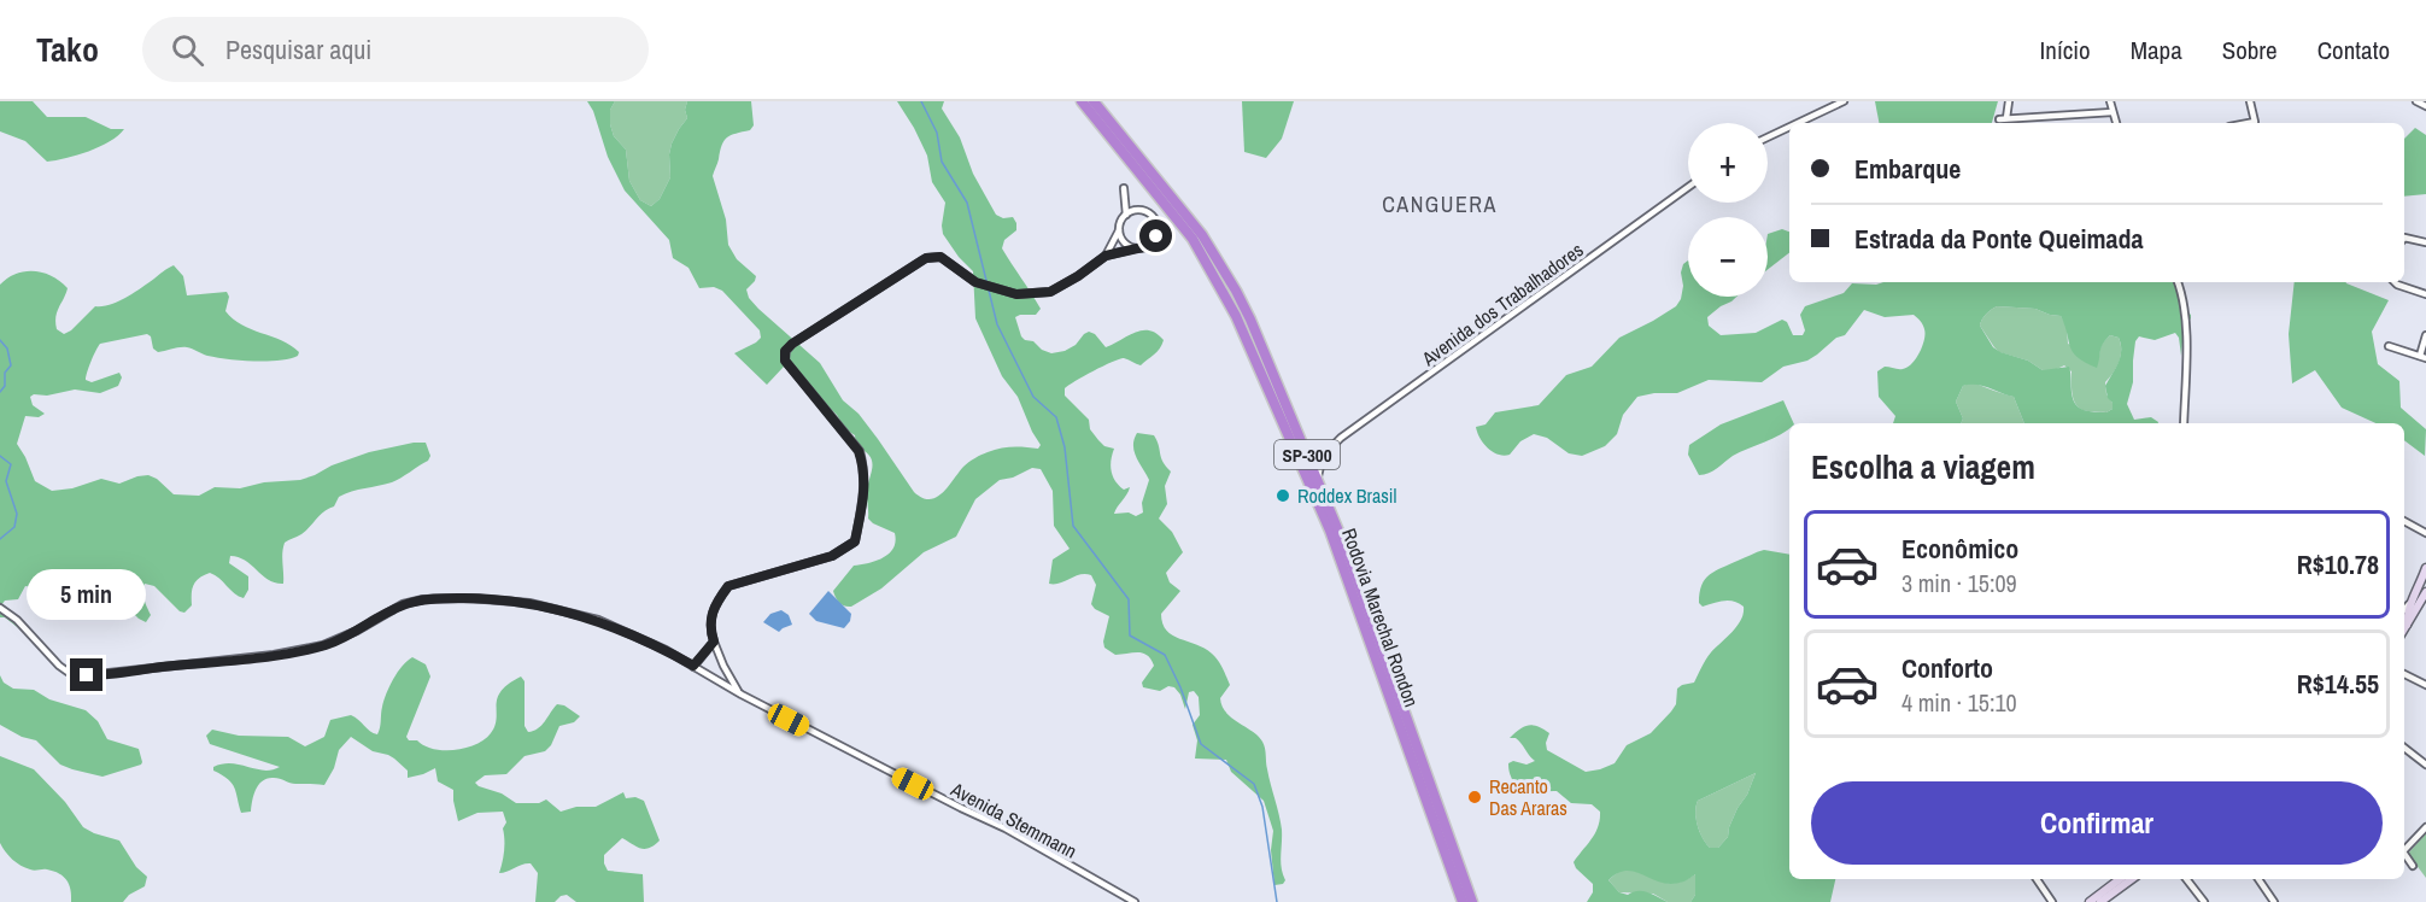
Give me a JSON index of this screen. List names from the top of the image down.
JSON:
{
  "streets": {
    "highway": ["SP-300", "Rodovia Marechal Rondon"],
    "street": ["Avenida dos Trabalhadores", "Avenida Stemmann"]
  },
  "crossings": [
    ["Avenida dos Trabalhadores", "Rodovia Marechal Rondon"]
  ],
  "districts": ["CANGUERA"],
  "places": ["Roddex Brasil", "Recanto Das Araras"],
  "page": {
    "header": "Tako",
    "search": "Pesquisar aqui",
    "nav": [
      "Início",
      "Mapa",
      "Sobre",
      "Contato"
    ],
    "map_buttons": ["+", "−"],
    "banner": ["Embarque", "Estrada da Ponte Queimada"],
    "heading": "Escolha a viagem",
    "list": [
      {
        "name": "Econômico",
        "note": "3 min · 15:09",
        "value": "R$10.78"
      },
      {
        "name": "Conforto",
        "note": "4 min · 15:10",
        "value": "R$14.55"
      }
    ],
    "bubble": "5 min",
    "buttons": "Confirmar"
  }
}
